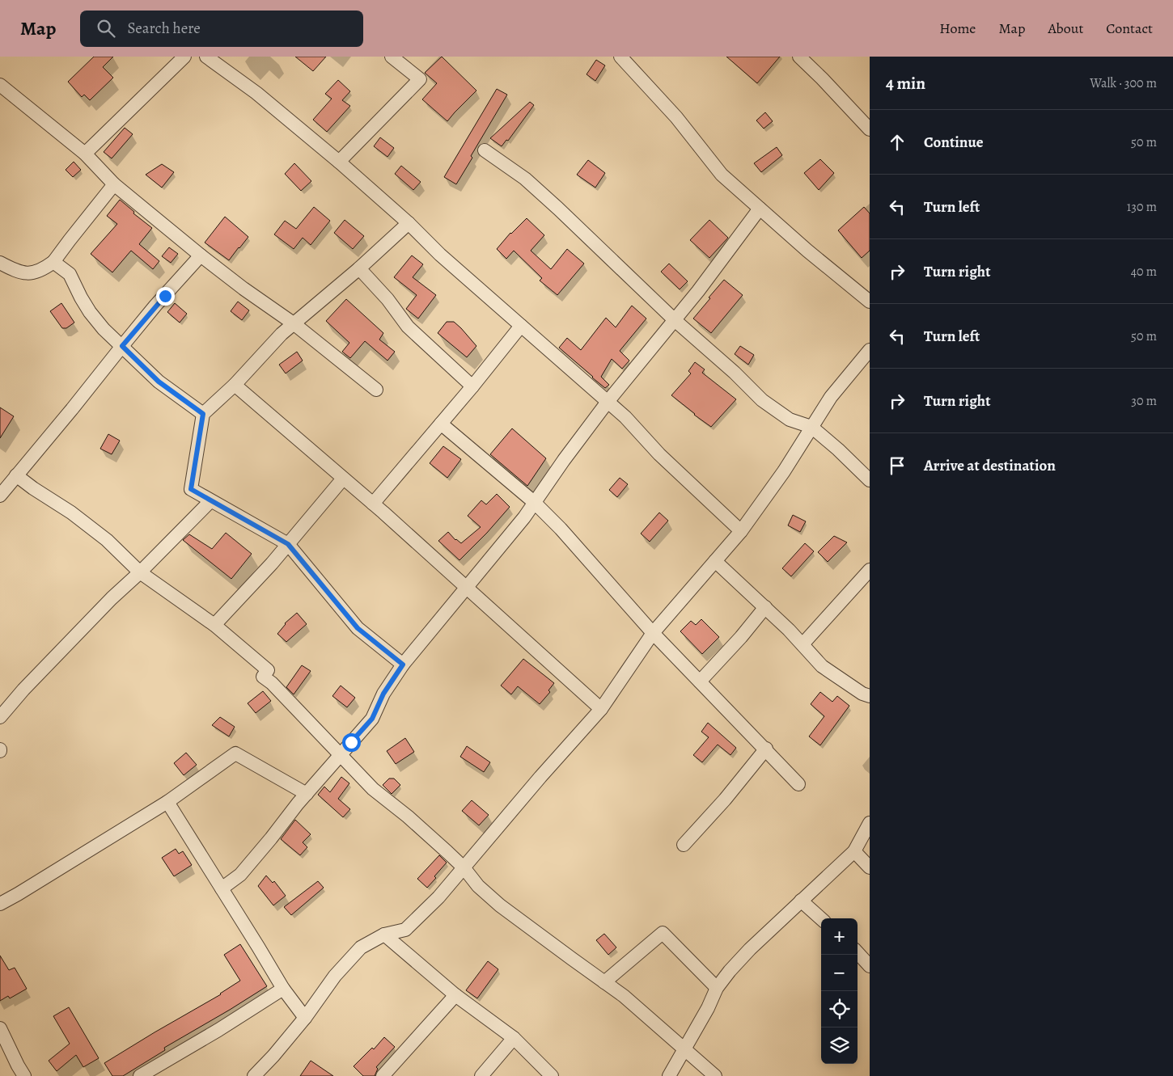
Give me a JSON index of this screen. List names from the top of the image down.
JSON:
{
  "page": {
    "header": "Map",
    "search": "Search here",
    "nav": [
      "Home",
      "Map",
      "About",
      "Contact"
    ],
    "heading": ["4 min", "Walk · 300 m"],
    "list": [
      ["Continue", "50 m"],
      ["Turn left", "130 m"],
      ["Turn right", "40 m"],
      ["Turn left", "50 m"],
      ["Turn right", "30 m"],
      "Arrive at destination"
    ],
    "map_buttons": ["+", "−"]
  }
}
